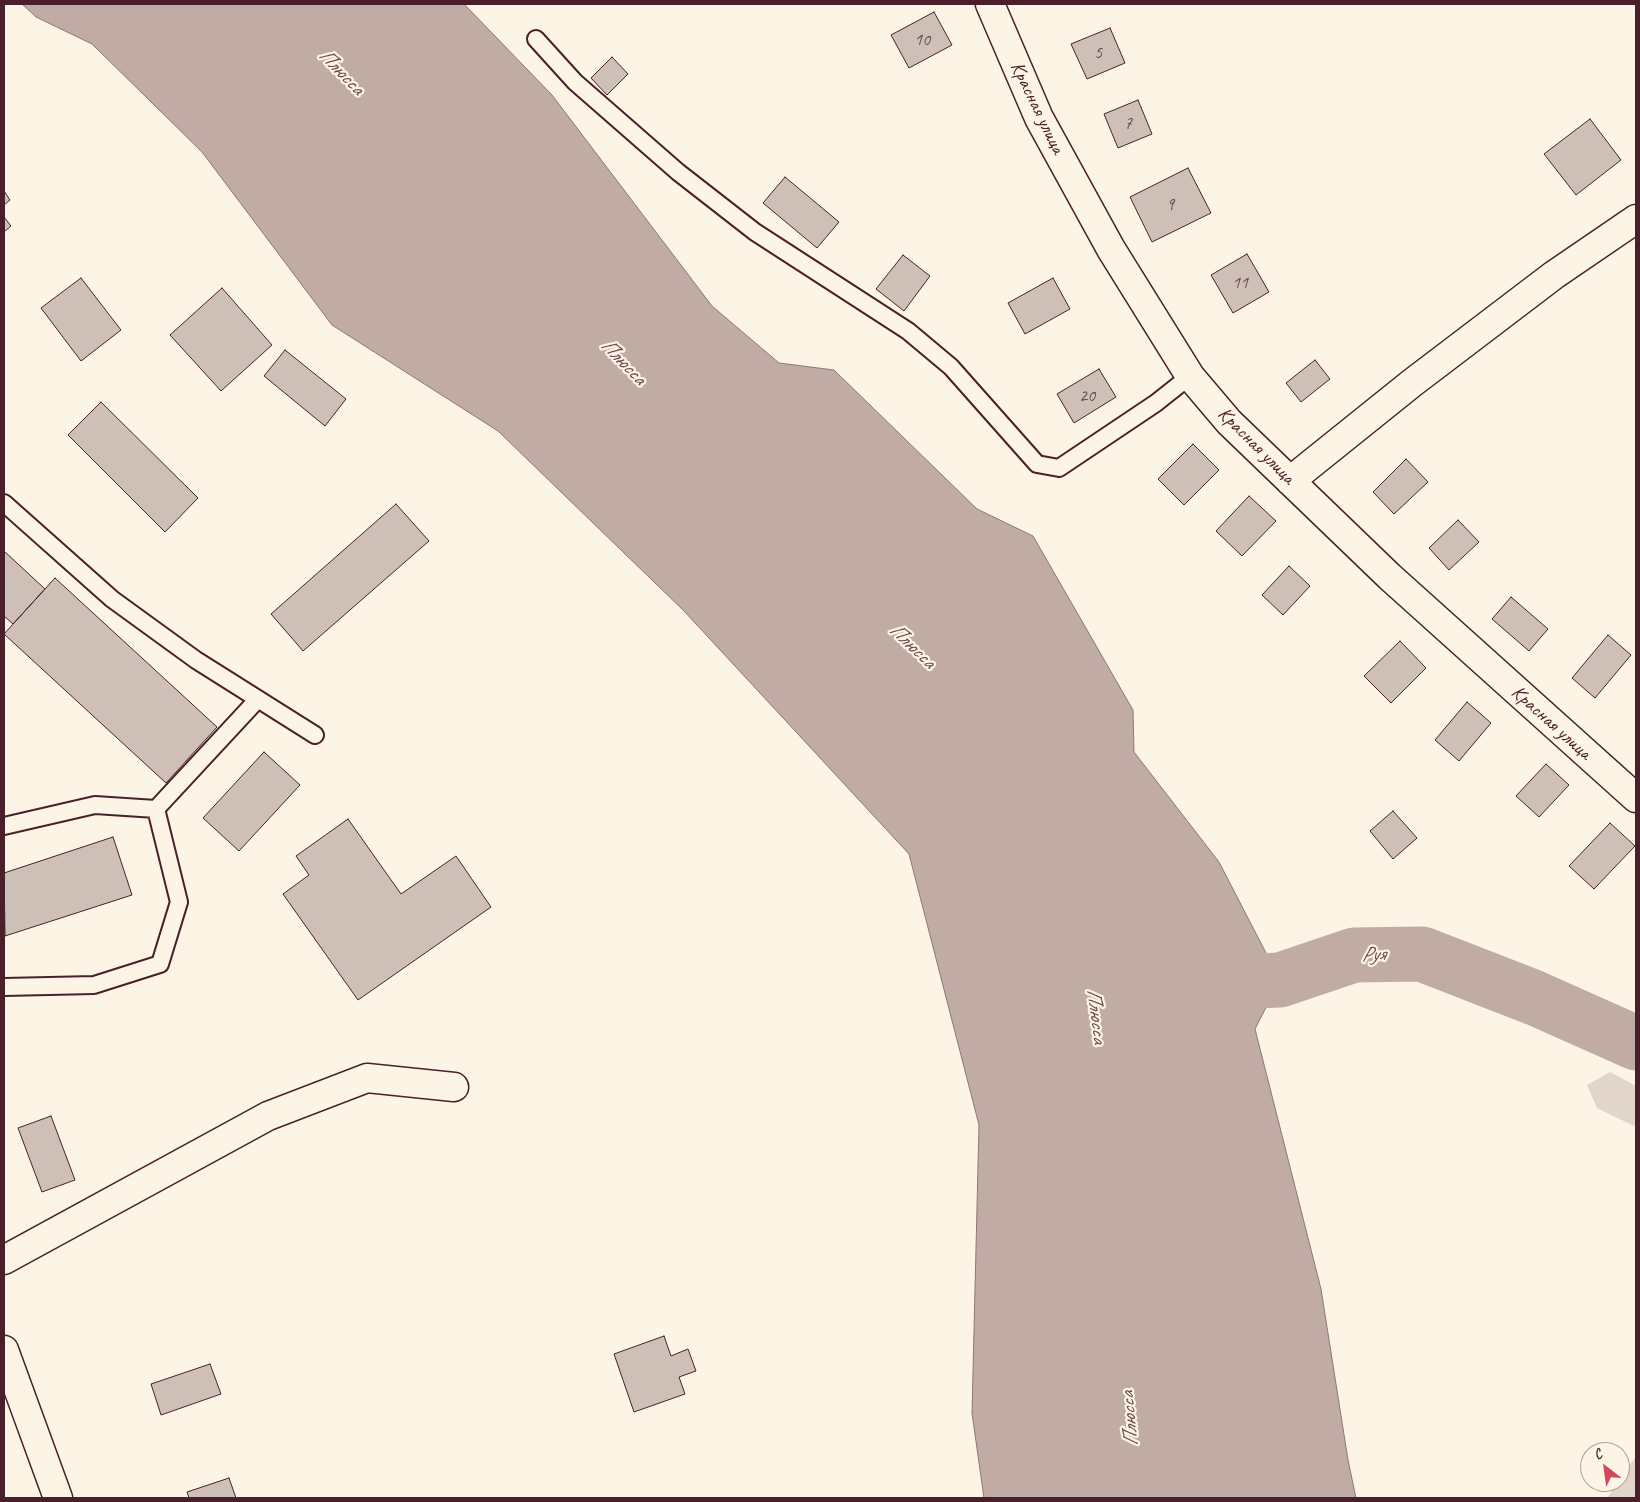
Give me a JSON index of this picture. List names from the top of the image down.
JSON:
{
  "streets": {
    "street": ["Красная улица"]
  },
  "water": ["Плюсса", "Руя"],
  "house_numbers": [
    "10",
    "5",
    "7",
    "9",
    "11",
    "20"
  ],
  "north": "top left"
}
